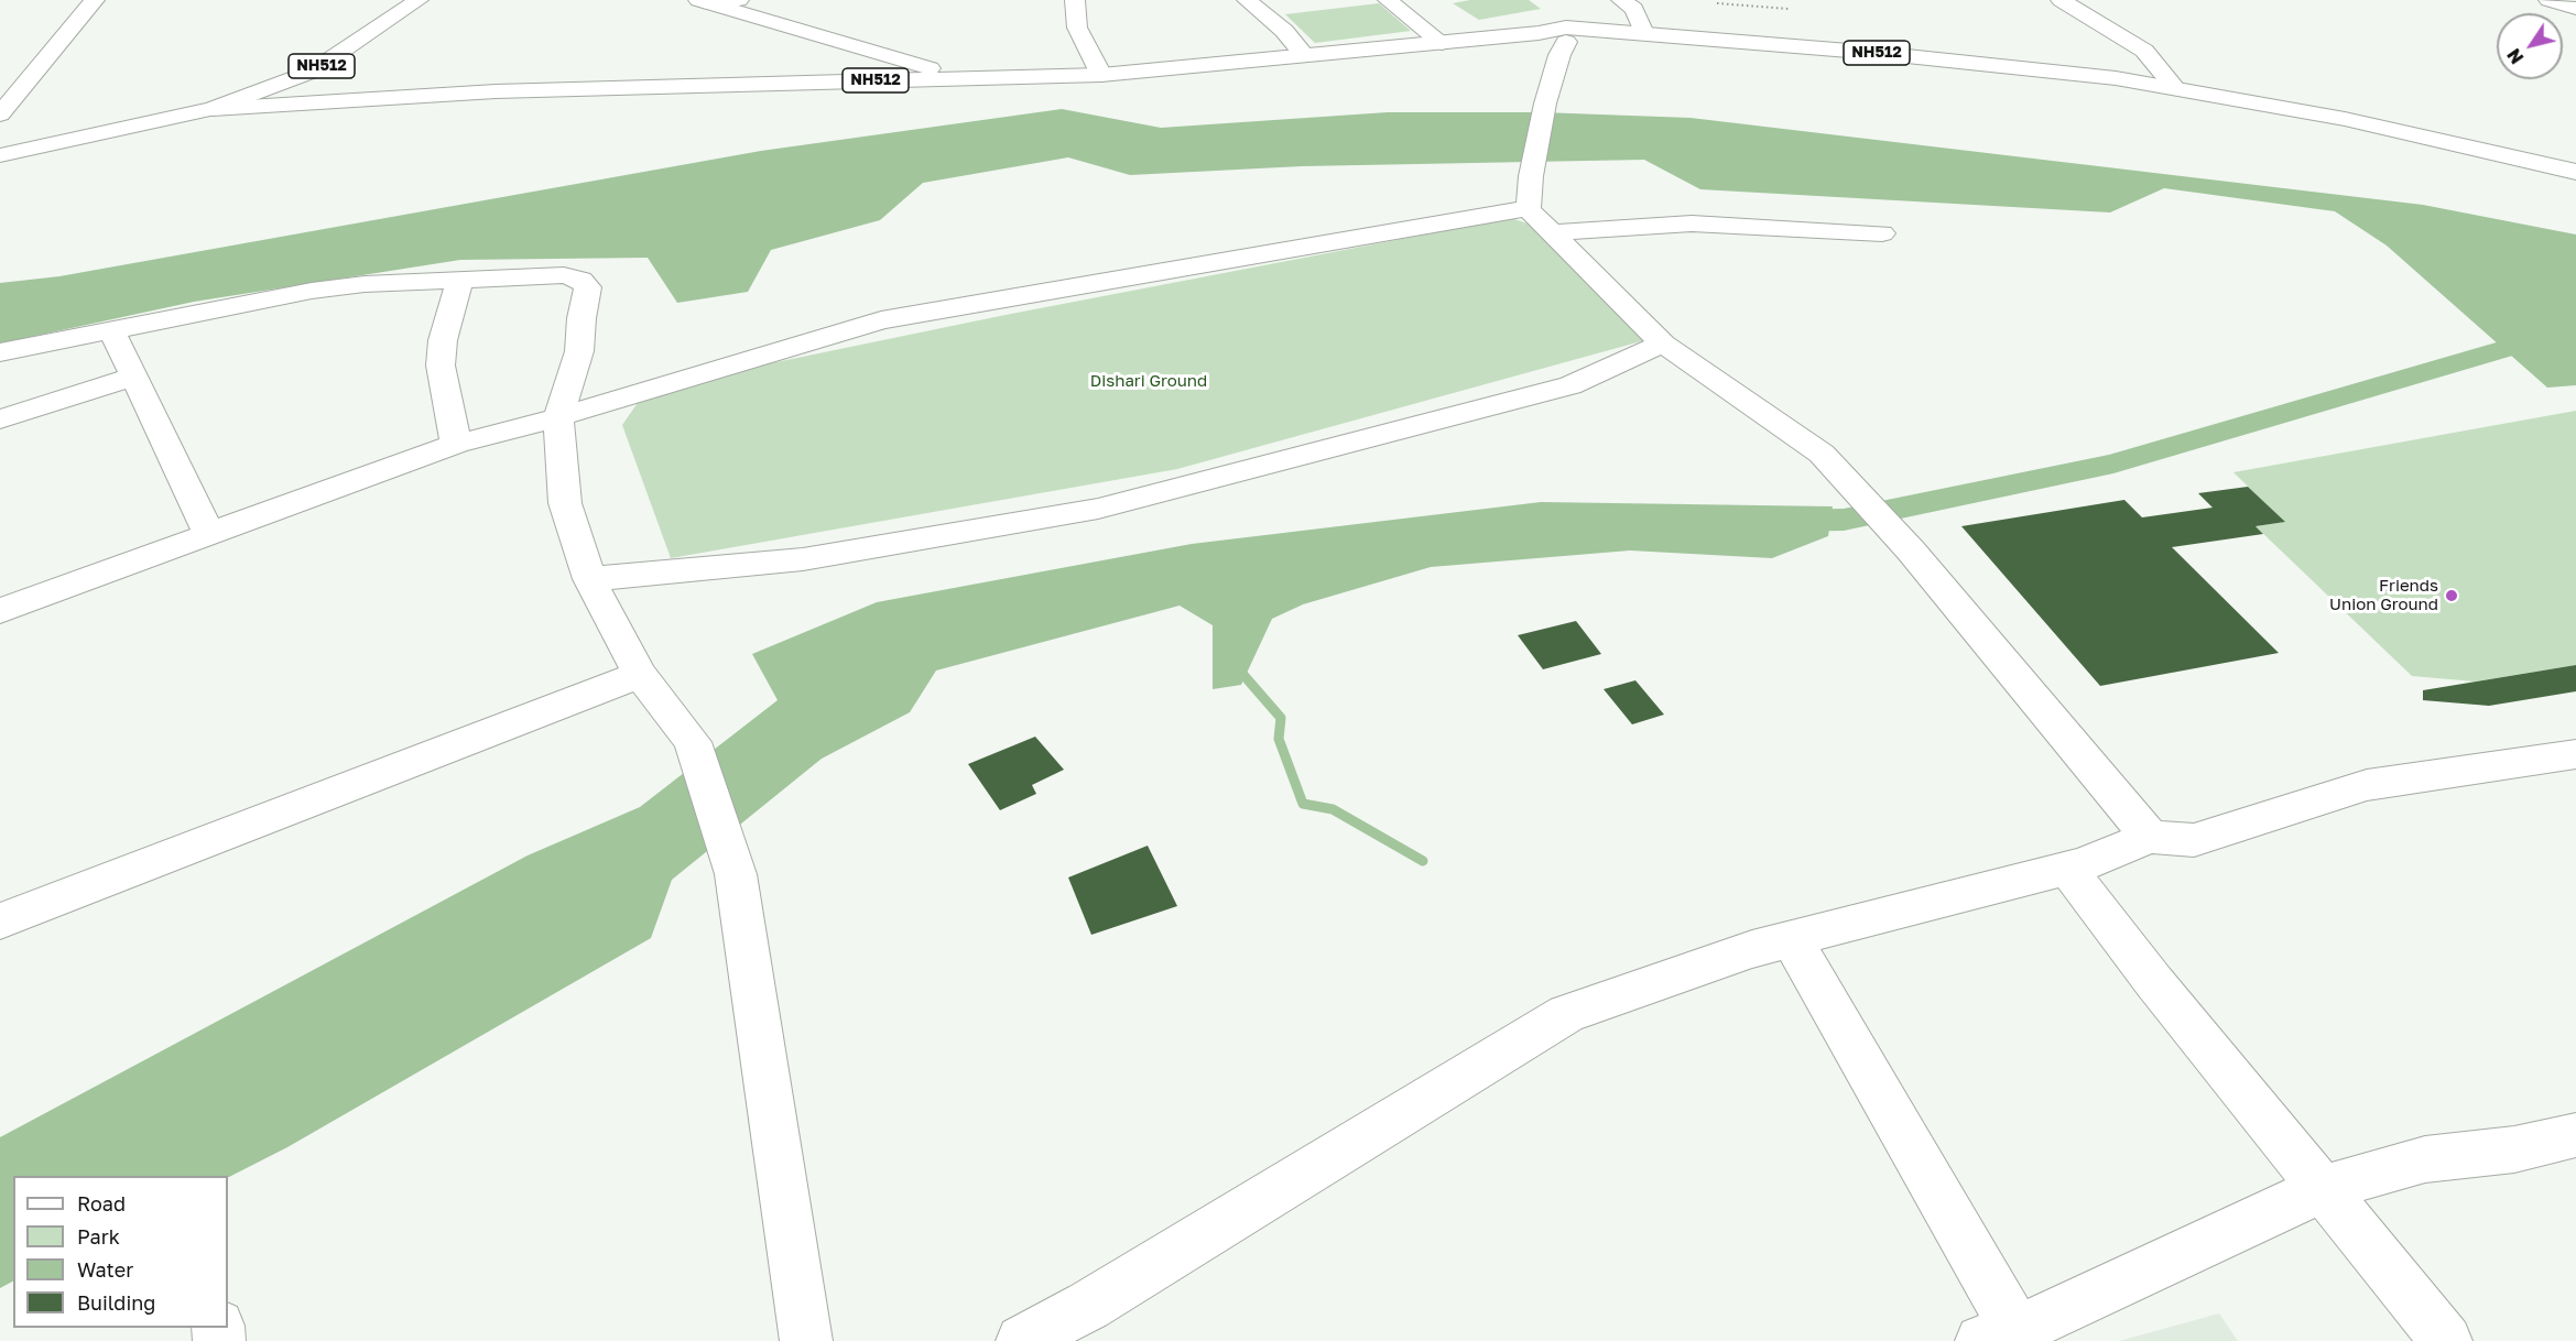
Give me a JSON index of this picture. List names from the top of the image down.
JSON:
{
  "streets": {
    "main road": ["NH512"]
  },
  "parks": ["Dishari Ground"],
  "places": ["Friends Union Ground"],
  "legend": [
    "Road",
    "Park",
    "Water",
    "Building"
  ],
  "north": "bottom left"
}
